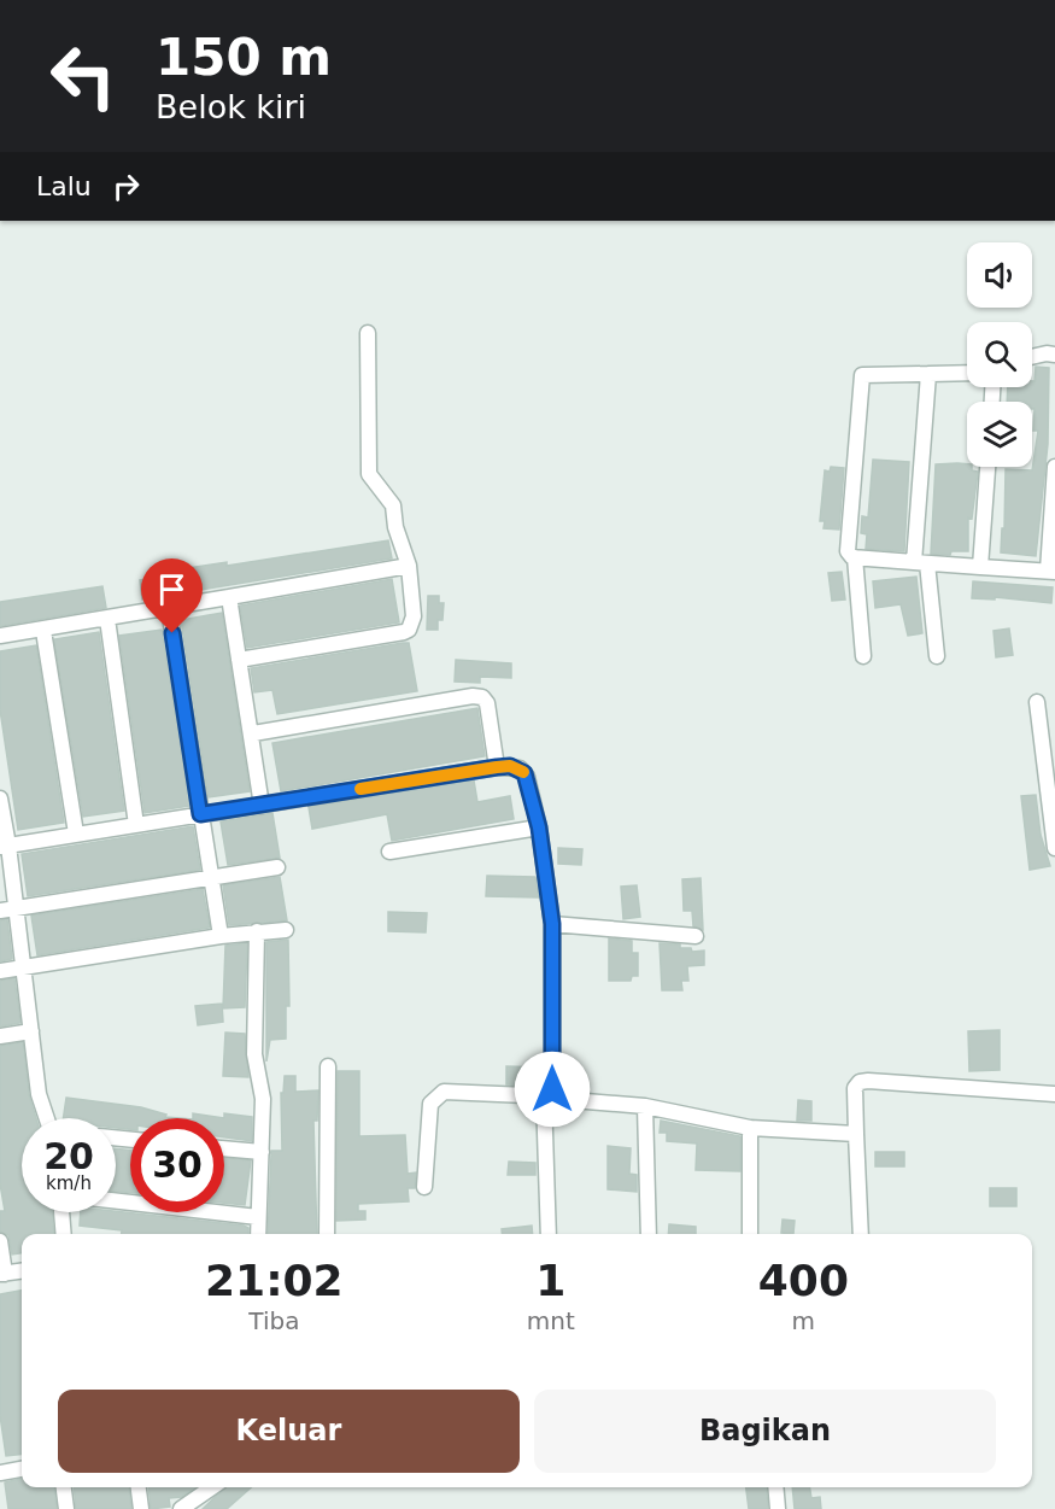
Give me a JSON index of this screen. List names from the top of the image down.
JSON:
{
  "page": {
    "turn": ["150 m", "Belok kiri"],
    "then": "Lalu",
    "speed": "20 km/h",
    "limit": "30",
    "eta": [
      "21:02",
      "Tiba",
      "1",
      "mnt",
      "400",
      "m"
    ],
    "buttons": ["Keluar", "Bagikan"]
  }
}
